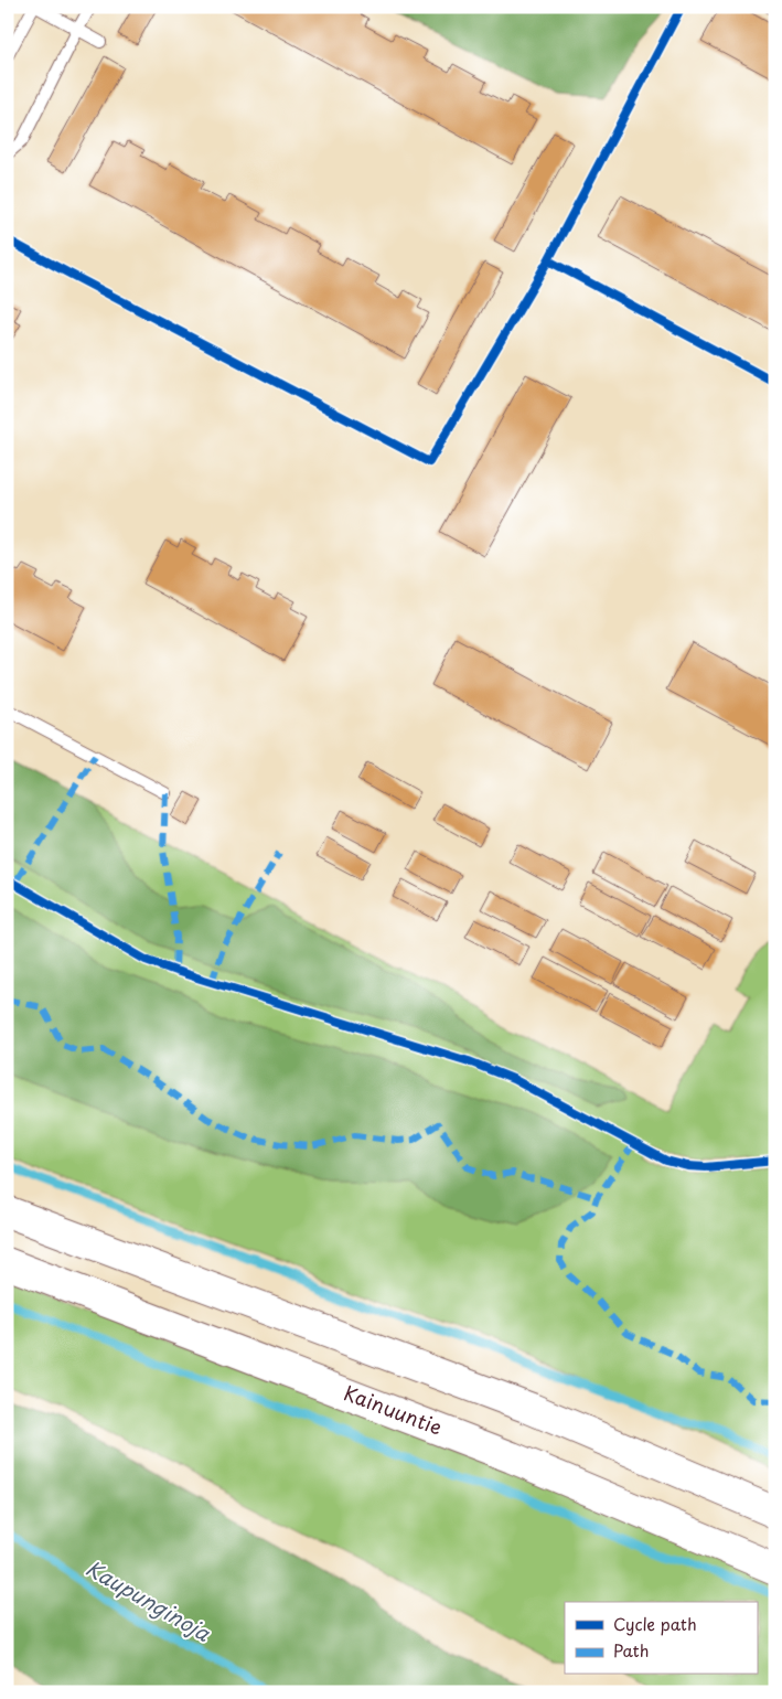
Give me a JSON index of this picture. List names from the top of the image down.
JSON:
{
  "streets": {
    "highway": ["Kainuuntie"]
  },
  "water": ["Kaupunginoja"],
  "legend": ["Cycle path", "Path"]
}
